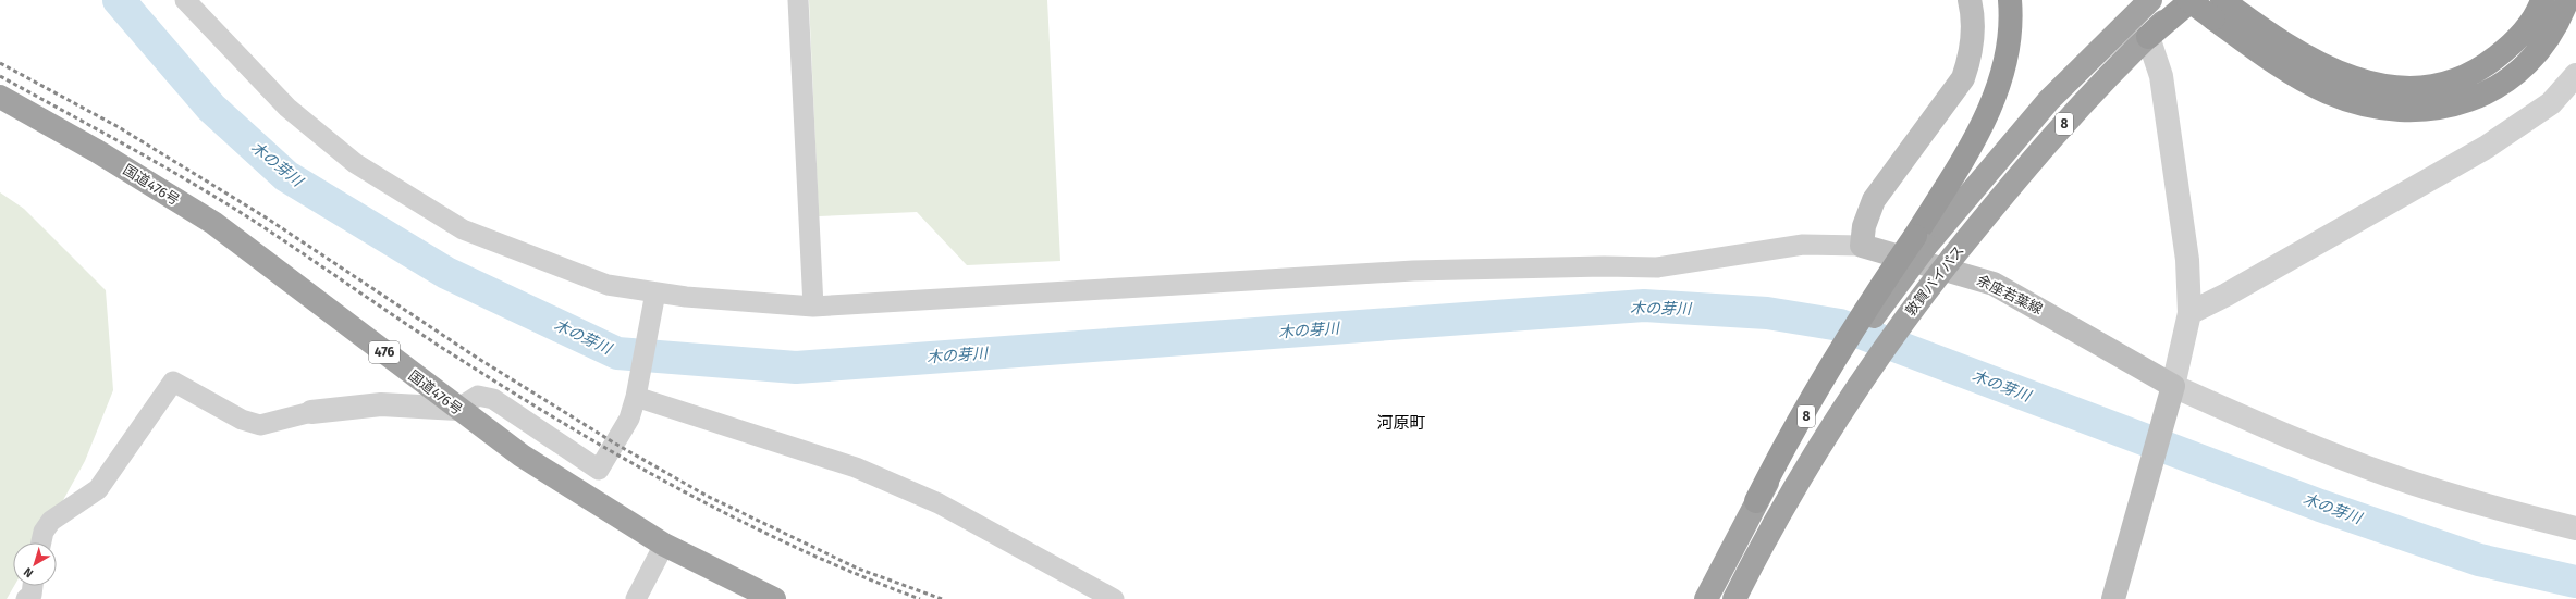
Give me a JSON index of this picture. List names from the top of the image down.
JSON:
{
  "streets": {
    "highway": [
      "8",
      "国道476号",
      "敦賀バイパス",
      "476"
    ],
    "main road": ["余座若葉線"]
  },
  "districts": ["河原町"],
  "water": ["木の芽川"],
  "north": "bottom left"
}
